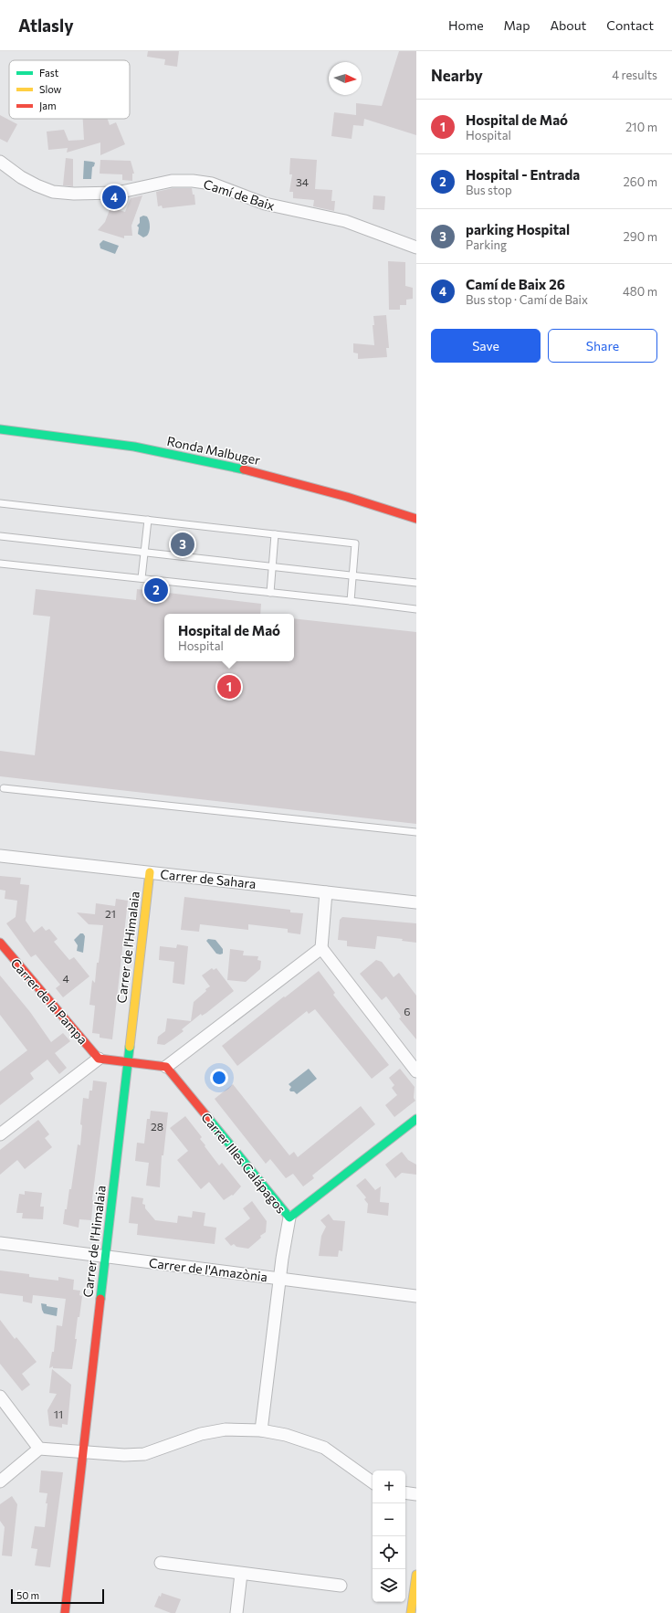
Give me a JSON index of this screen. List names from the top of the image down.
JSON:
{
  "streets": {
    "street": [
      "Camí de Baix",
      "Ronda Malbuger",
      "Carrer de Sahara",
      "Carrer de l'Himalaia",
      "Carrer de la Pampa",
      "Carrer Illes Galápagos",
      "Carrer de l'Amazònia"
    ]
  },
  "crossings": [
    ["Carrer de Sahara", "Carrer de l'Himalaia"],
    ["Carrer de l'Himalaia", "Carrer de l'Amazònia"]
  ],
  "house_numbers": [
    "34",
    "21",
    "4",
    "6",
    "28",
    "11"
  ],
  "legend": ["Fast", "Slow", "Jam"],
  "scale_bar": "50 m",
  "north": "right",
  "page": {
    "header": "Atlasly",
    "nav": [
      "Home",
      "Map",
      "About",
      "Contact"
    ],
    "heading": ["Nearby", "4 results"],
    "list": [
      {
        "mark": "1",
        "name": "Hospital de Maó",
        "note": "Hospital",
        "value": "210 m"
      },
      {
        "mark": "2",
        "name": "Hospital - Entrada",
        "note": "Bus stop",
        "value": "260 m"
      },
      {
        "mark": "3",
        "name": "parking Hospital",
        "note": "Parking",
        "value": "290 m"
      },
      {
        "mark": "4",
        "name": "Camí de Baix 26",
        "note": "Bus stop · Camí de Baix",
        "value": "480 m"
      }
    ],
    "pins": [
      "4",
      "3",
      "2",
      "1"
    ],
    "buttons": ["Save", "Share"],
    "popup": ["Hospital de Maó", "Hospital"],
    "map_buttons": ["+", "−"],
    "scale": "50 m"
  }
}
